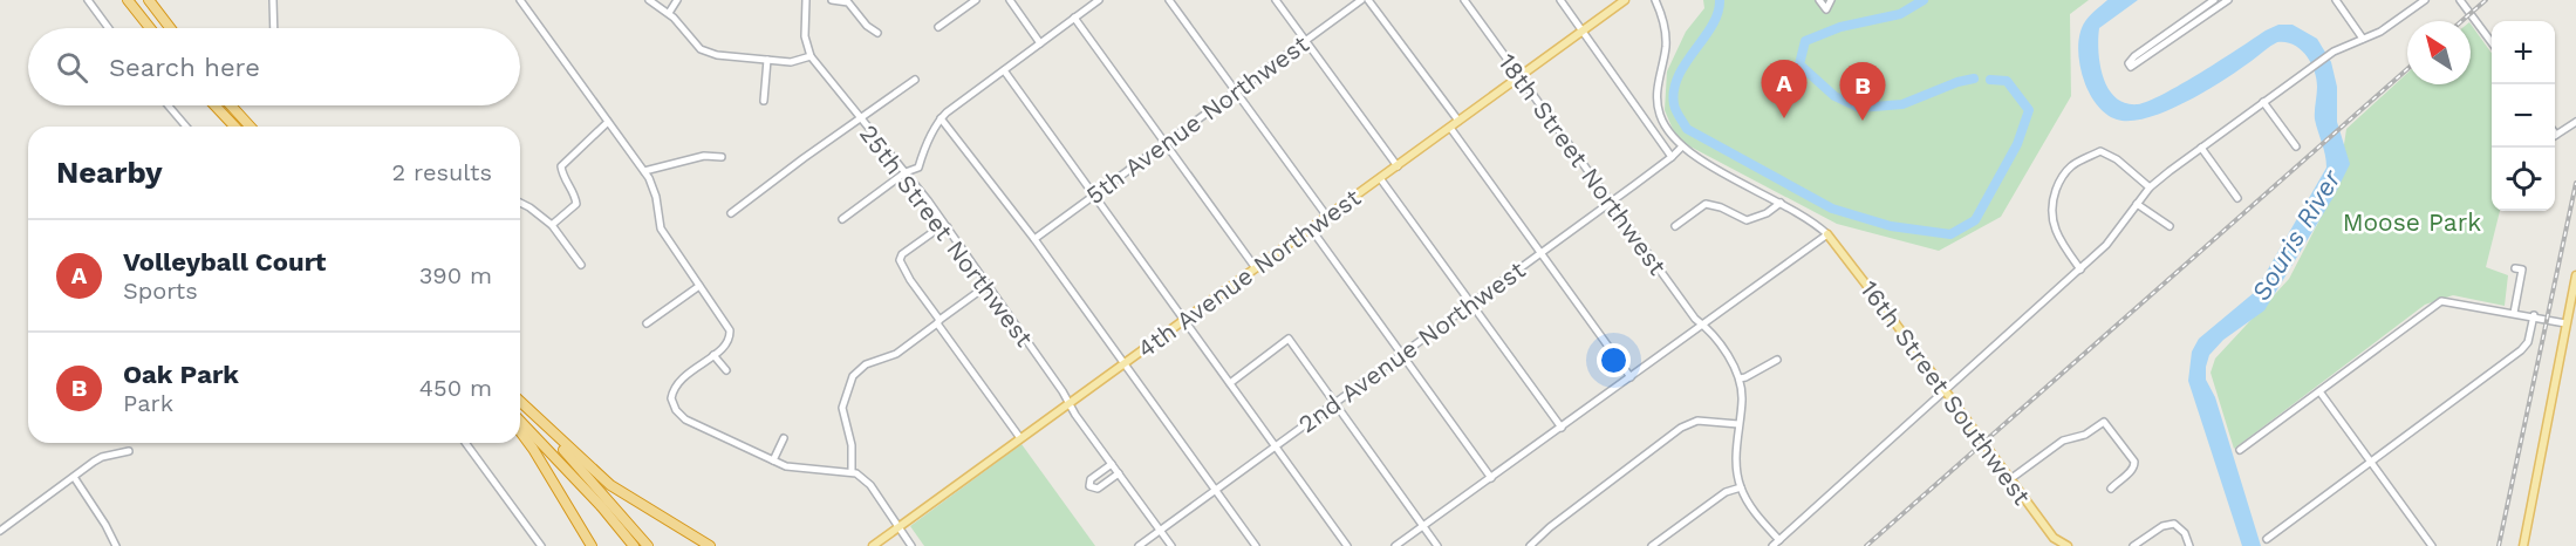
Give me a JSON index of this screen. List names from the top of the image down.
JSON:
{
  "streets": {
    "main road": ["4th Avenue Northwest", "16th Street Southwest"],
    "street": [
      "5th Avenue Northwest",
      "18th Street Northwest",
      "25th Street Northwest",
      "2nd Avenue Northwest"
    ]
  },
  "crossings": [
    ["18th Street Northwest", "4th Avenue Northwest"],
    ["18th Street Northwest", "2nd Avenue Northwest"],
    ["25th Street Northwest", "4th Avenue Northwest"],
    ["25th Street Northwest", "2nd Avenue Northwest"]
  ],
  "water": ["Souris River"],
  "parks": ["Moose Park"],
  "north": "top left",
  "page": {
    "map_buttons": ["+", "−"],
    "search": "Search here",
    "pins": ["A", "B"],
    "heading": ["Nearby", "2 results"],
    "list": [
      {
        "mark": "A",
        "name": "Volleyball Court",
        "note": "Sports",
        "value": "390 m"
      },
      {
        "mark": "B",
        "name": "Oak Park",
        "note": "Park",
        "value": "450 m"
      }
    ]
  }
}
